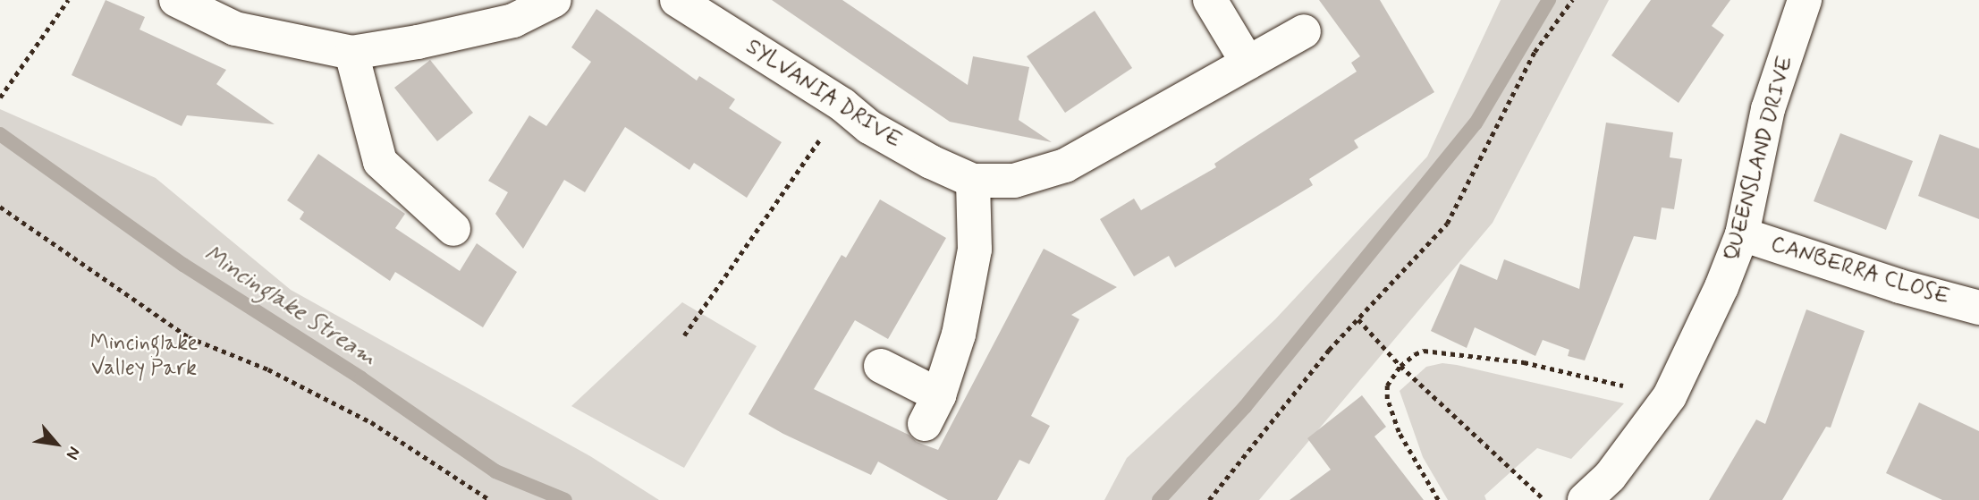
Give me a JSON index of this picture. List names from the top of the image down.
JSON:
{
  "streets": {
    "street": ["SYLVANIA DRIVE", "QUEENSLAND DRIVE", "CANBERRA CLOSE"]
  },
  "crossings": [
    ["QUEENSLAND DRIVE", "CANBERRA CLOSE"]
  ],
  "water": ["Mincinglake Stream"],
  "parks": ["Mincinglake Valley Park"],
  "north": "bottom right"
}
